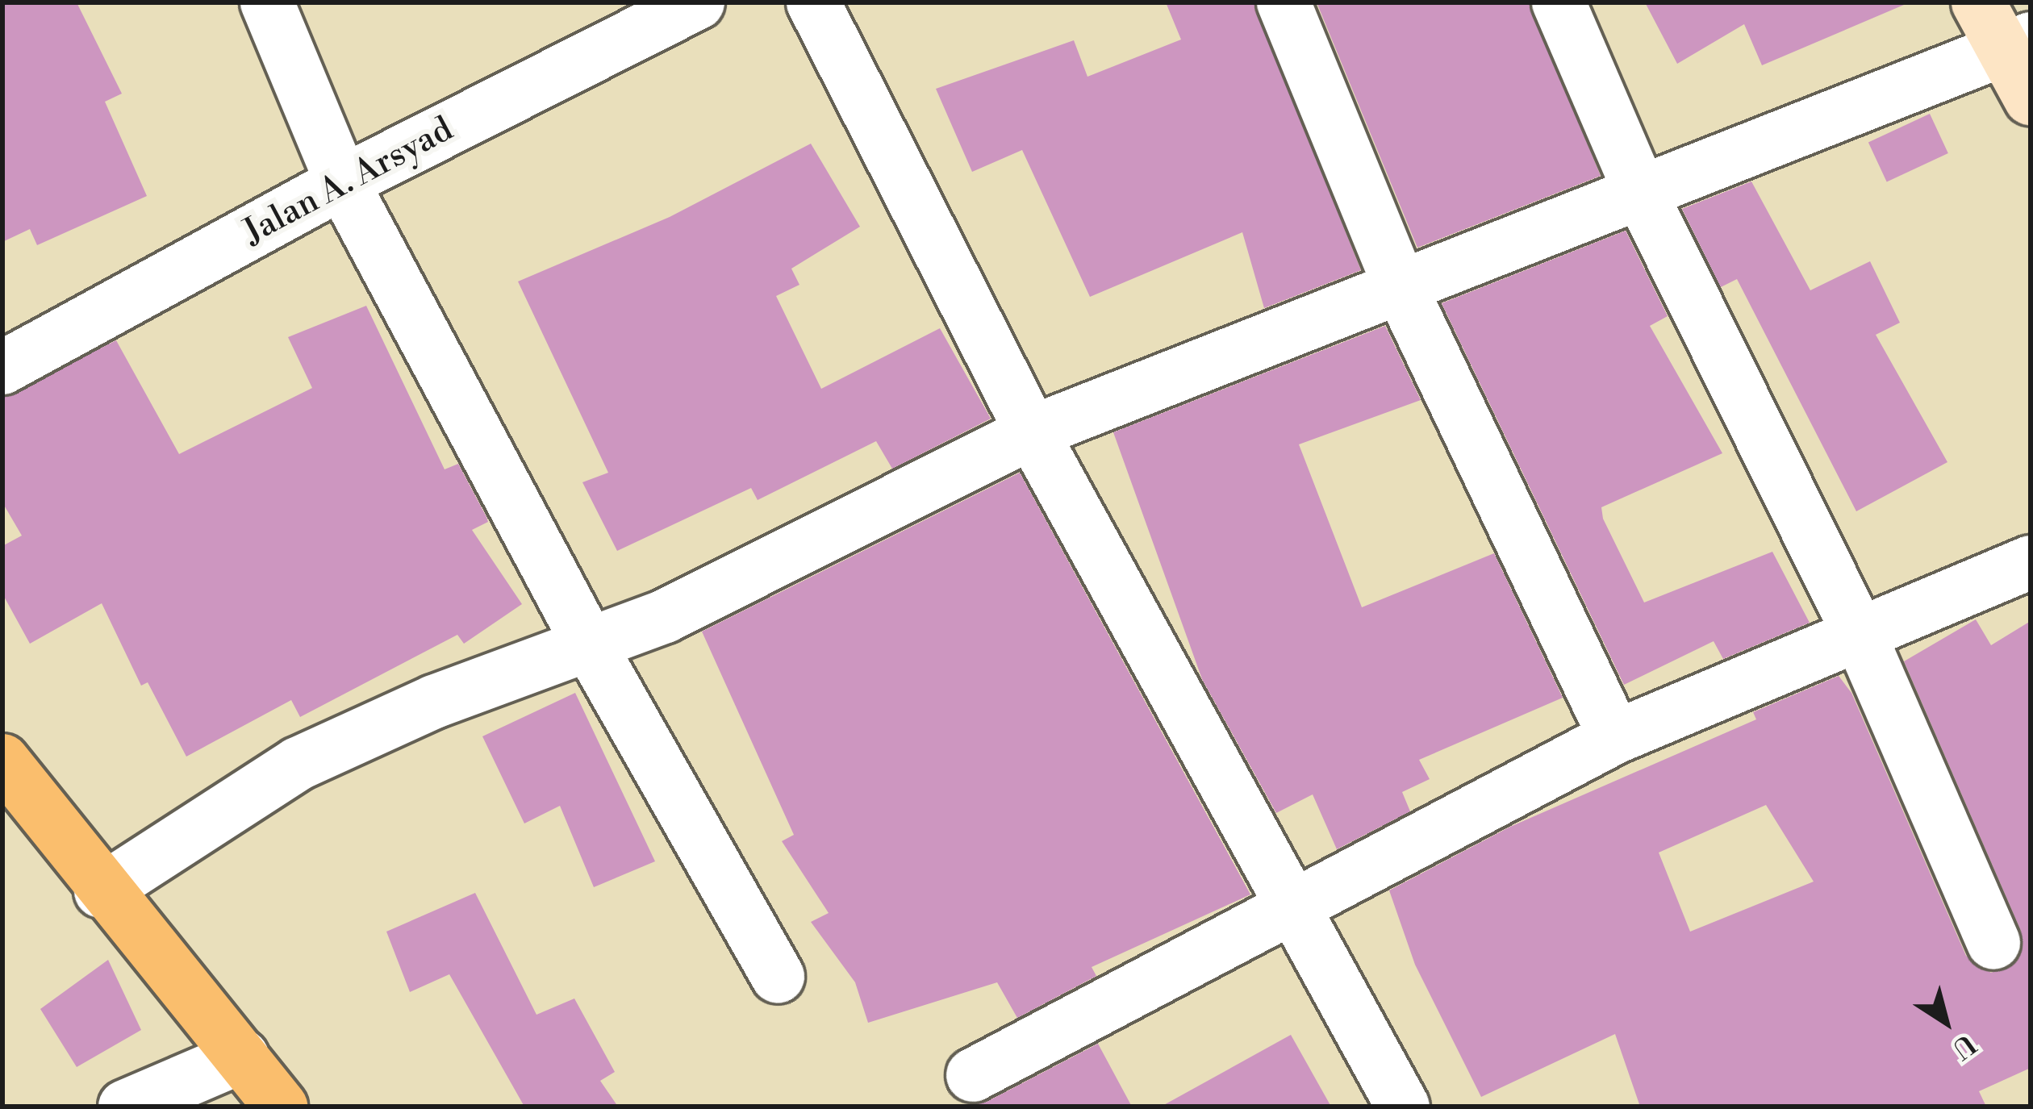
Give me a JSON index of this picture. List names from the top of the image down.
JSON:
{
  "streets": {
    "street": ["Jalan A. Arsyad"]
  },
  "north": "bottom right"
}
